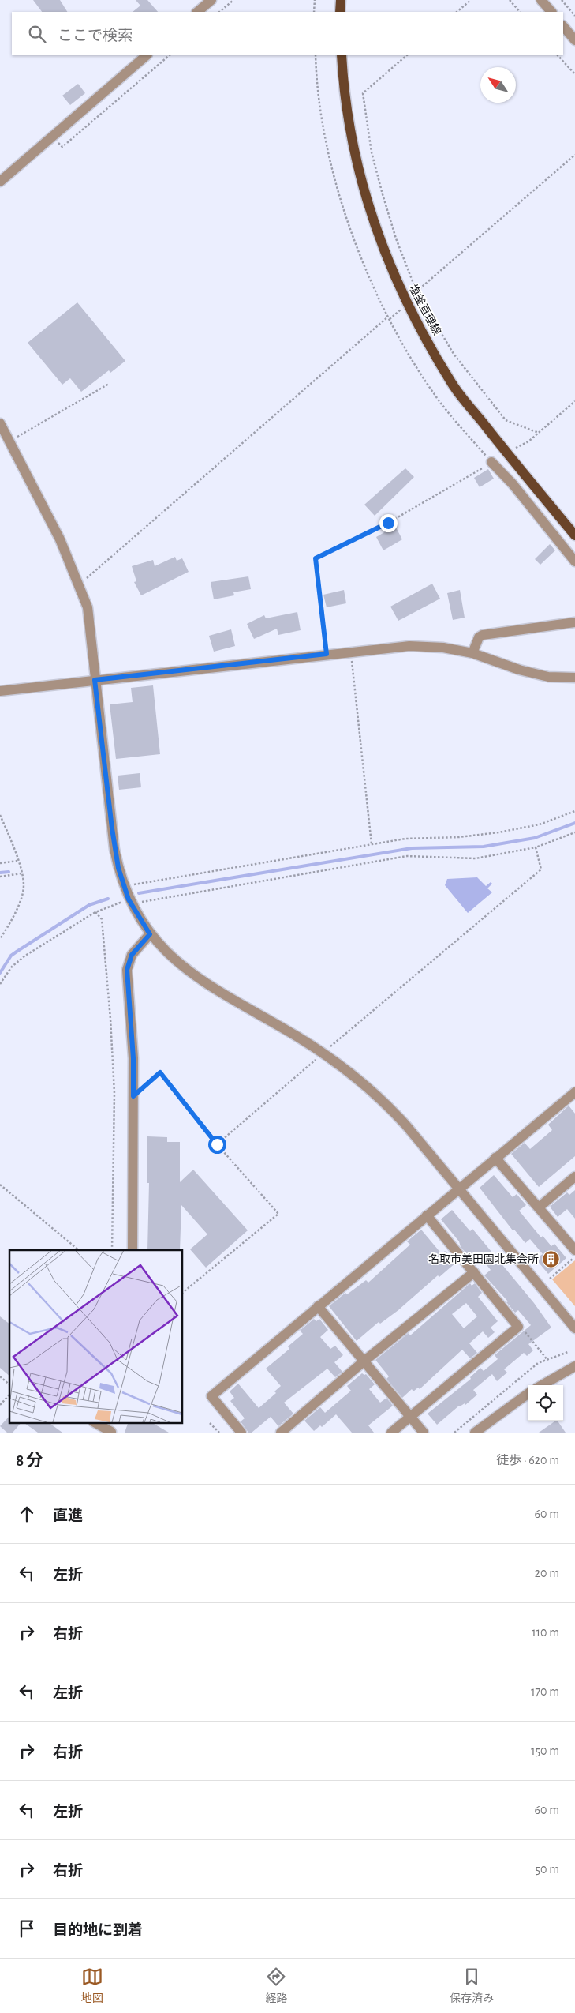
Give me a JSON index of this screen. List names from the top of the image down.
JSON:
{
  "streets": {
    "main road": ["塩釜亘理線"]
  },
  "places": {
    "building": ["名取市美田園北集会所"]
  },
  "north": "top left",
  "page": {
    "search": "ここで検索",
    "heading": ["8 分", "徒歩 · 620 m"],
    "list": [
      ["直進", "60 m"],
      ["左折", "20 m"],
      ["右折", "110 m"],
      ["左折", "170 m"],
      ["右折", "150 m"],
      ["左折", "60 m"],
      ["右折", "50 m"],
      "目的地に到着"
    ],
    "nav": ["地図", "経路", "保存済み"]
  }
}
